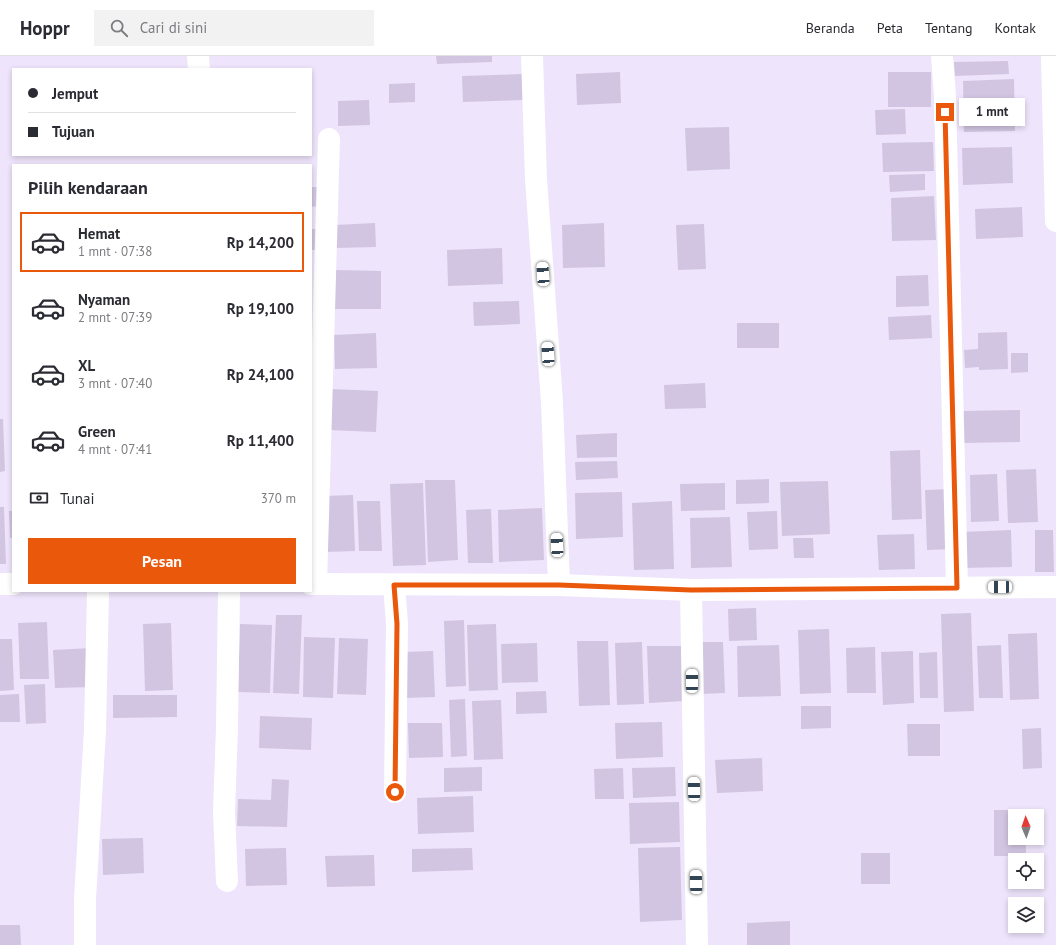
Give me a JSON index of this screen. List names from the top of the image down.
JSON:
{
  "north": "top",
  "page": {
    "header": "Hoppr",
    "search": "Cari di sini",
    "nav": [
      "Beranda",
      "Peta",
      "Tentang",
      "Kontak"
    ],
    "banner": ["Jemput", "Tujuan"],
    "bubble": "1 mnt",
    "heading": "Pilih kendaraan",
    "list": [
      {
        "name": "Hemat",
        "note": "1 mnt · 07:38",
        "value": "Rp 14,200"
      },
      {
        "name": "Nyaman",
        "note": "2 mnt · 07:39",
        "value": "Rp 19,100"
      },
      {
        "name": "XL",
        "note": "3 mnt · 07:40",
        "value": "Rp 24,100"
      },
      {
        "name": "Green",
        "note": "4 mnt · 07:41",
        "value": "Rp 11,400"
      }
    ],
    "pay": ["Tunai", "370 m"],
    "buttons": "Pesan"
  }
}
